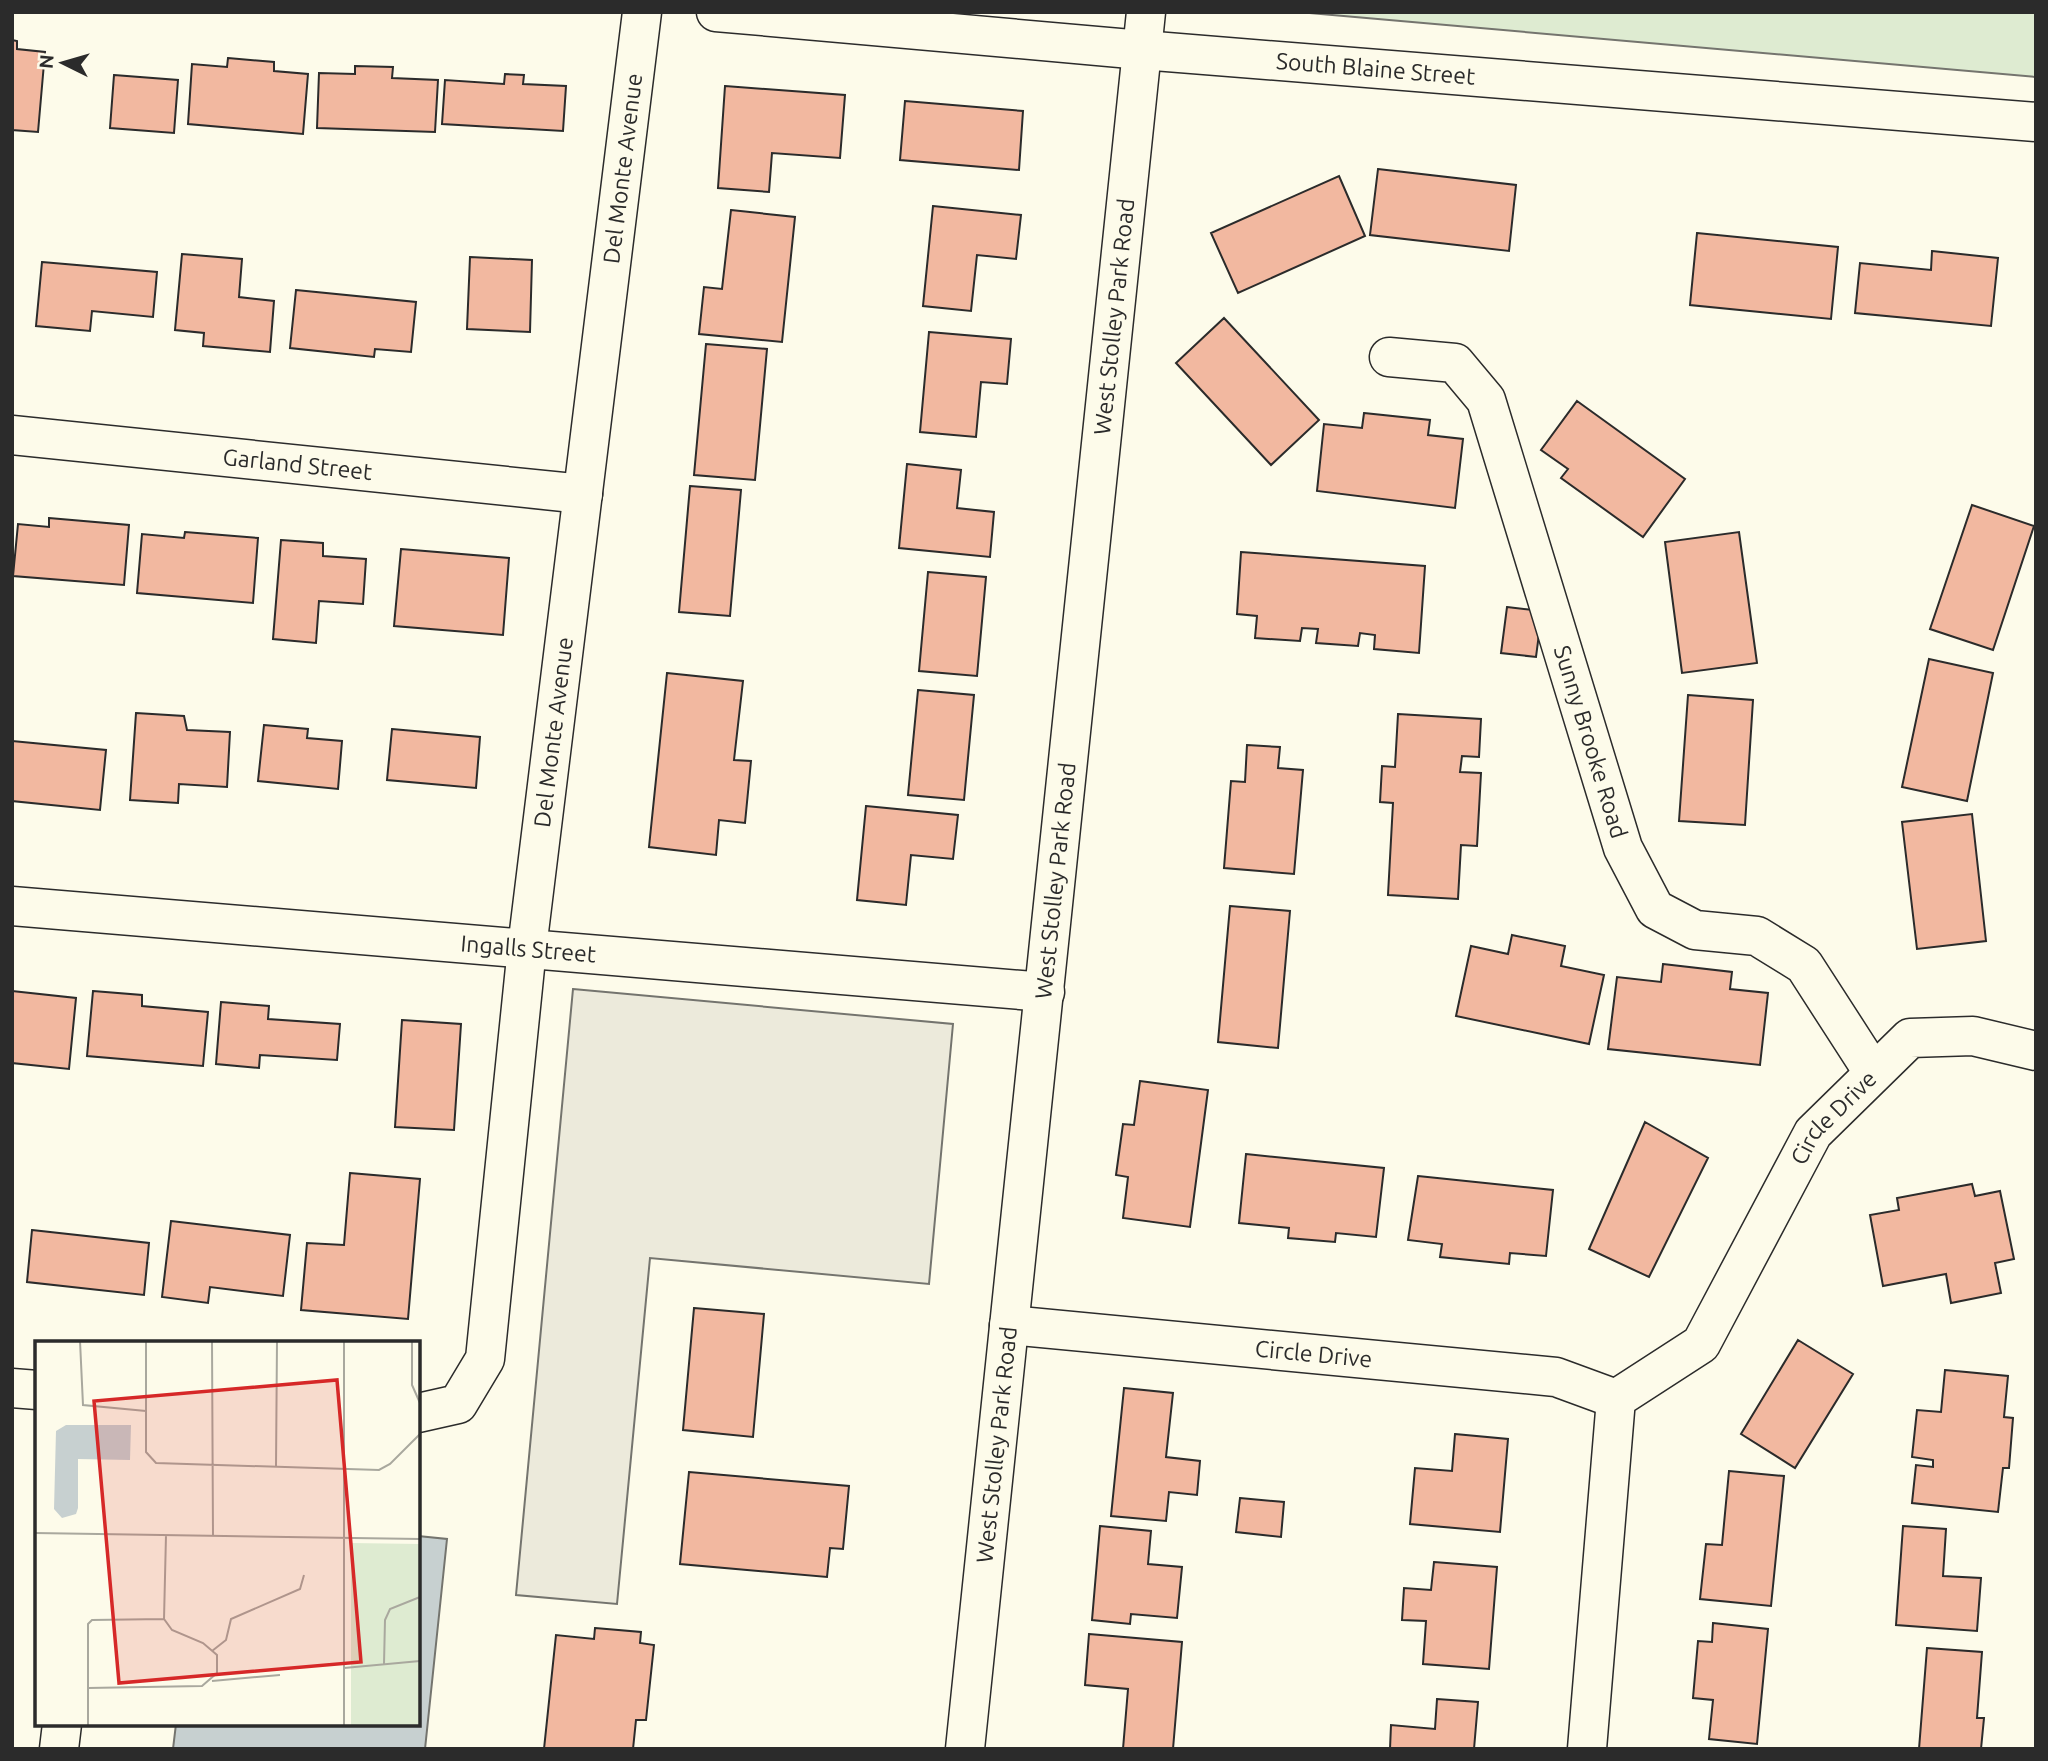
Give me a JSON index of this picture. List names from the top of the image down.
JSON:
{
  "streets": {
    "street": [
      "South Blaine Street",
      "Del Monte Avenue",
      "West Stolley Park Road",
      "Garland Street",
      "Sunny Brooke Road",
      "Ingalls Street",
      "Circle Drive"
    ]
  },
  "crossings": [
    ["South Blaine Street", "West Stolley Park Road"],
    ["Del Monte Avenue", "Garland Street"],
    ["Del Monte Avenue", "Ingalls Street"],
    ["West Stolley Park Road", "Ingalls Street"],
    ["West Stolley Park Road", "Circle Drive"],
    ["Sunny Brooke Road", "Circle Drive"]
  ],
  "north": "left"
}
